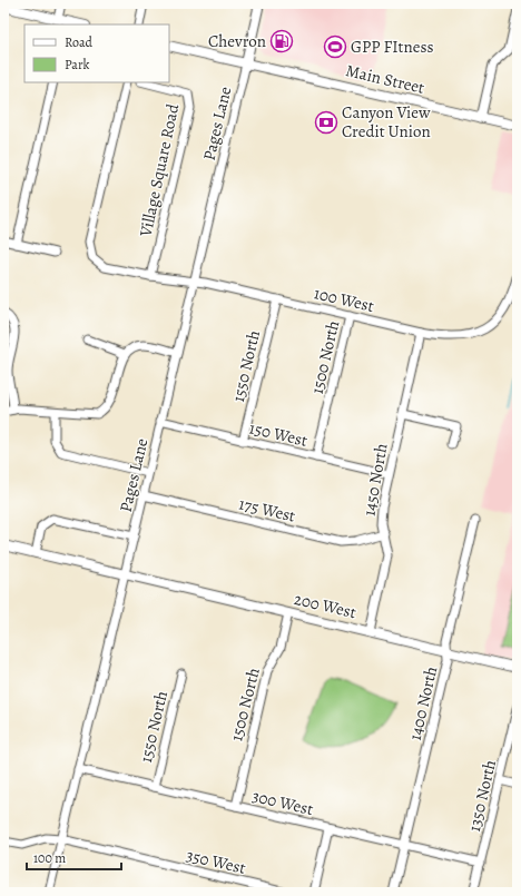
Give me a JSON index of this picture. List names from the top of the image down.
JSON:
{
  "streets": {
    "main road": ["Main Street", "200 West"],
    "street": [
      "Pages Lane",
      "Village Square Road",
      "100 West",
      "1500 North",
      "1550 North",
      "150 West",
      "1450 North",
      "175 West",
      "1400 North",
      "1350 North",
      "300 West",
      "350 West"
    ]
  },
  "crossings": [
    ["Main Street", "Pages Lane"],
    ["Pages Lane", "100 West"],
    ["Pages Lane", "150 West"],
    ["Pages Lane", "175 West"],
    ["Pages Lane", "200 West"],
    ["Pages Lane", "300 West"],
    ["Pages Lane", "350 West"],
    ["Village Square Road", "100 West"],
    ["100 West", "1500 North"],
    ["100 West", "1550 North"],
    ["100 West", "1450 North"],
    ["1500 North", "150 West"],
    ["1500 North", "200 West"],
    ["1500 North", "300 West"],
    ["1550 North", "150 West"],
    ["1550 North", "300 West"],
    ["150 West", "1450 North"],
    ["1450 North", "175 West"],
    ["1450 North", "200 West"],
    ["200 West", "1400 North"],
    ["1400 North", "300 West"],
    ["1350 North", "300 West"]
  ],
  "places": {
    "fuel station": ["Chevron"],
    "sports": ["GPP FItness"],
    "bank": ["Canyon View Credit Union"]
  },
  "legend": ["Road", "Park"],
  "scale_bar": "100 m"
}
